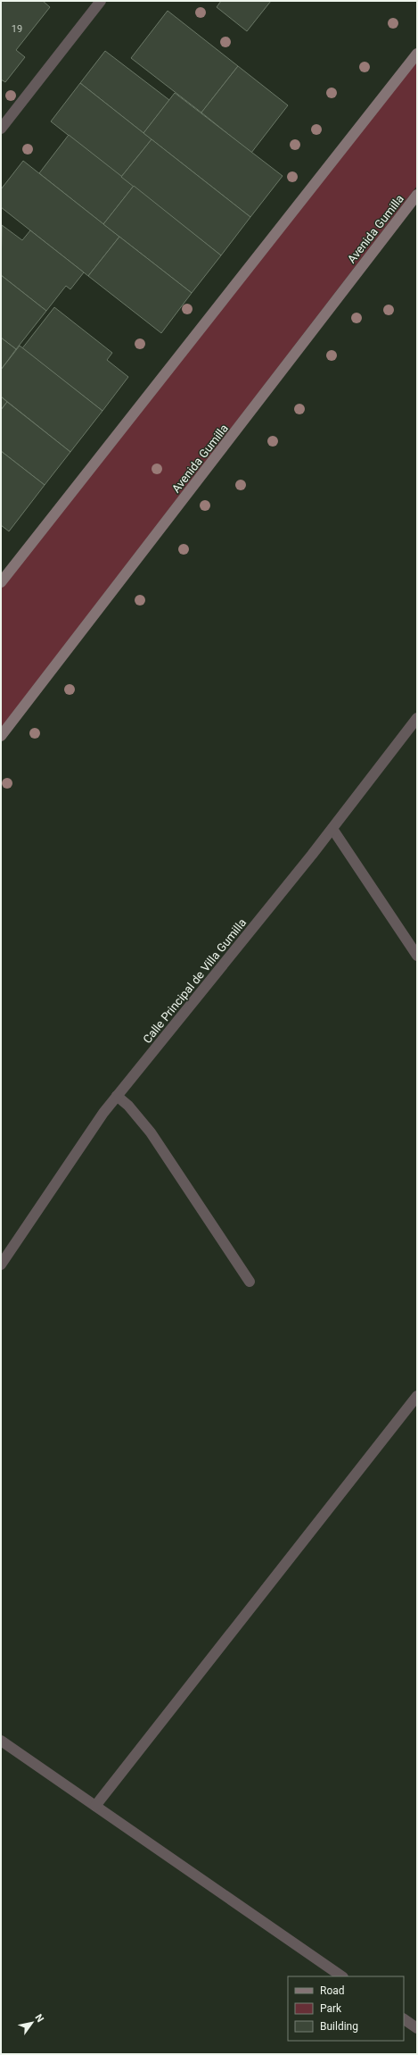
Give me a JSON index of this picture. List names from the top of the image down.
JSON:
{
  "streets": {
    "main road": ["Avenida Gumilla"],
    "street": ["Calle Principal de Villa Gumilla"]
  },
  "house_numbers": ["19"],
  "legend": ["Road", "Park", "Building"],
  "north": "top right"
}
